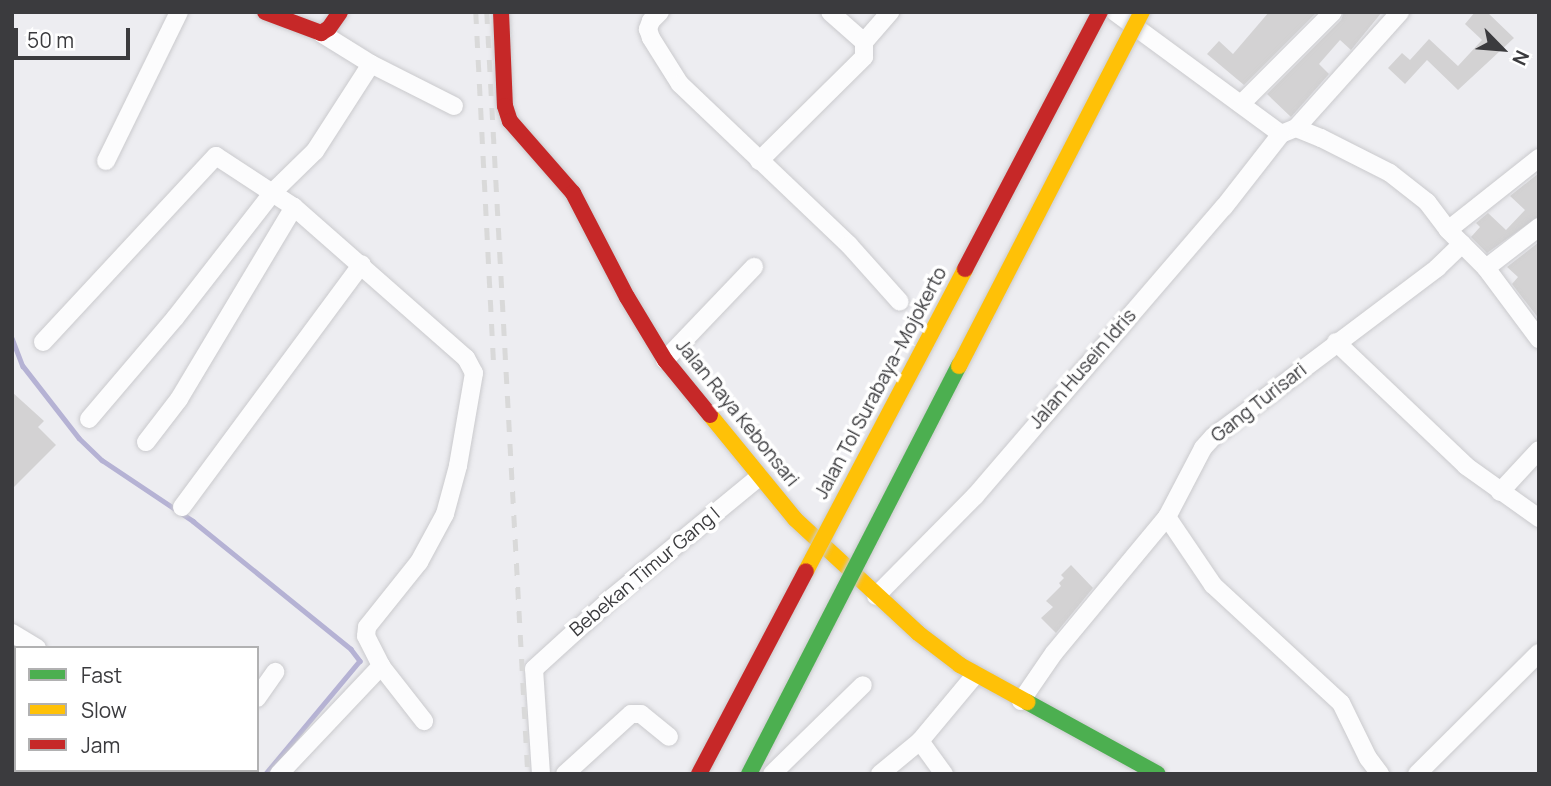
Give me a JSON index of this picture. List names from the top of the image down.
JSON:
{
  "streets": {
    "main road": ["Jalan Tol Surabaya–Mojokerto", "Jalan Raya Kebonsari"],
    "street": ["Jalan Husein Idris", "Gang Turisari", "Bebekan Timur Gang I"]
  },
  "crossings": [
    ["Jalan Husein Idris", "Jalan Raya Kebonsari"],
    ["Gang Turisari", "Jalan Raya Kebonsari"],
    ["Jalan Raya Kebonsari", "Bebekan Timur Gang I"]
  ],
  "legend": ["Fast", "Slow", "Jam"],
  "scale_bar": "50 m",
  "north": "bottom right"
}
